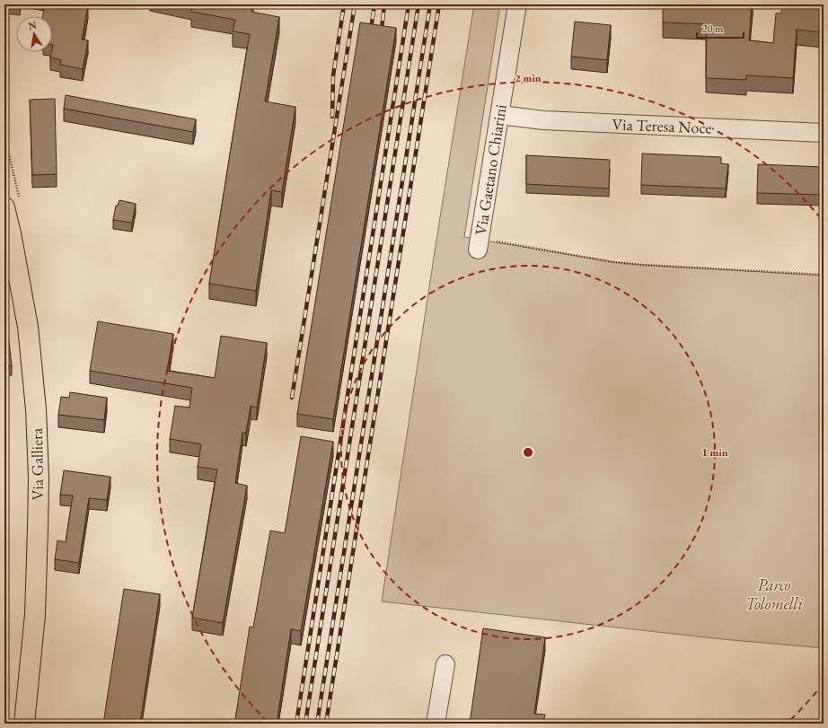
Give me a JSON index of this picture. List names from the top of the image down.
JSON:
{
  "streets": {
    "main road": ["Via Galliera"],
    "street": ["Via Teresa Noce", "Via Gaetano Chiarini"]
  },
  "crossings": [
    ["Via Teresa Noce", "Via Gaetano Chiarini"]
  ],
  "parks": ["Parco Tolomelli"],
  "scale_bar": "20 m",
  "north": "top",
  "rings": ["2 min", "1 min"]
}
